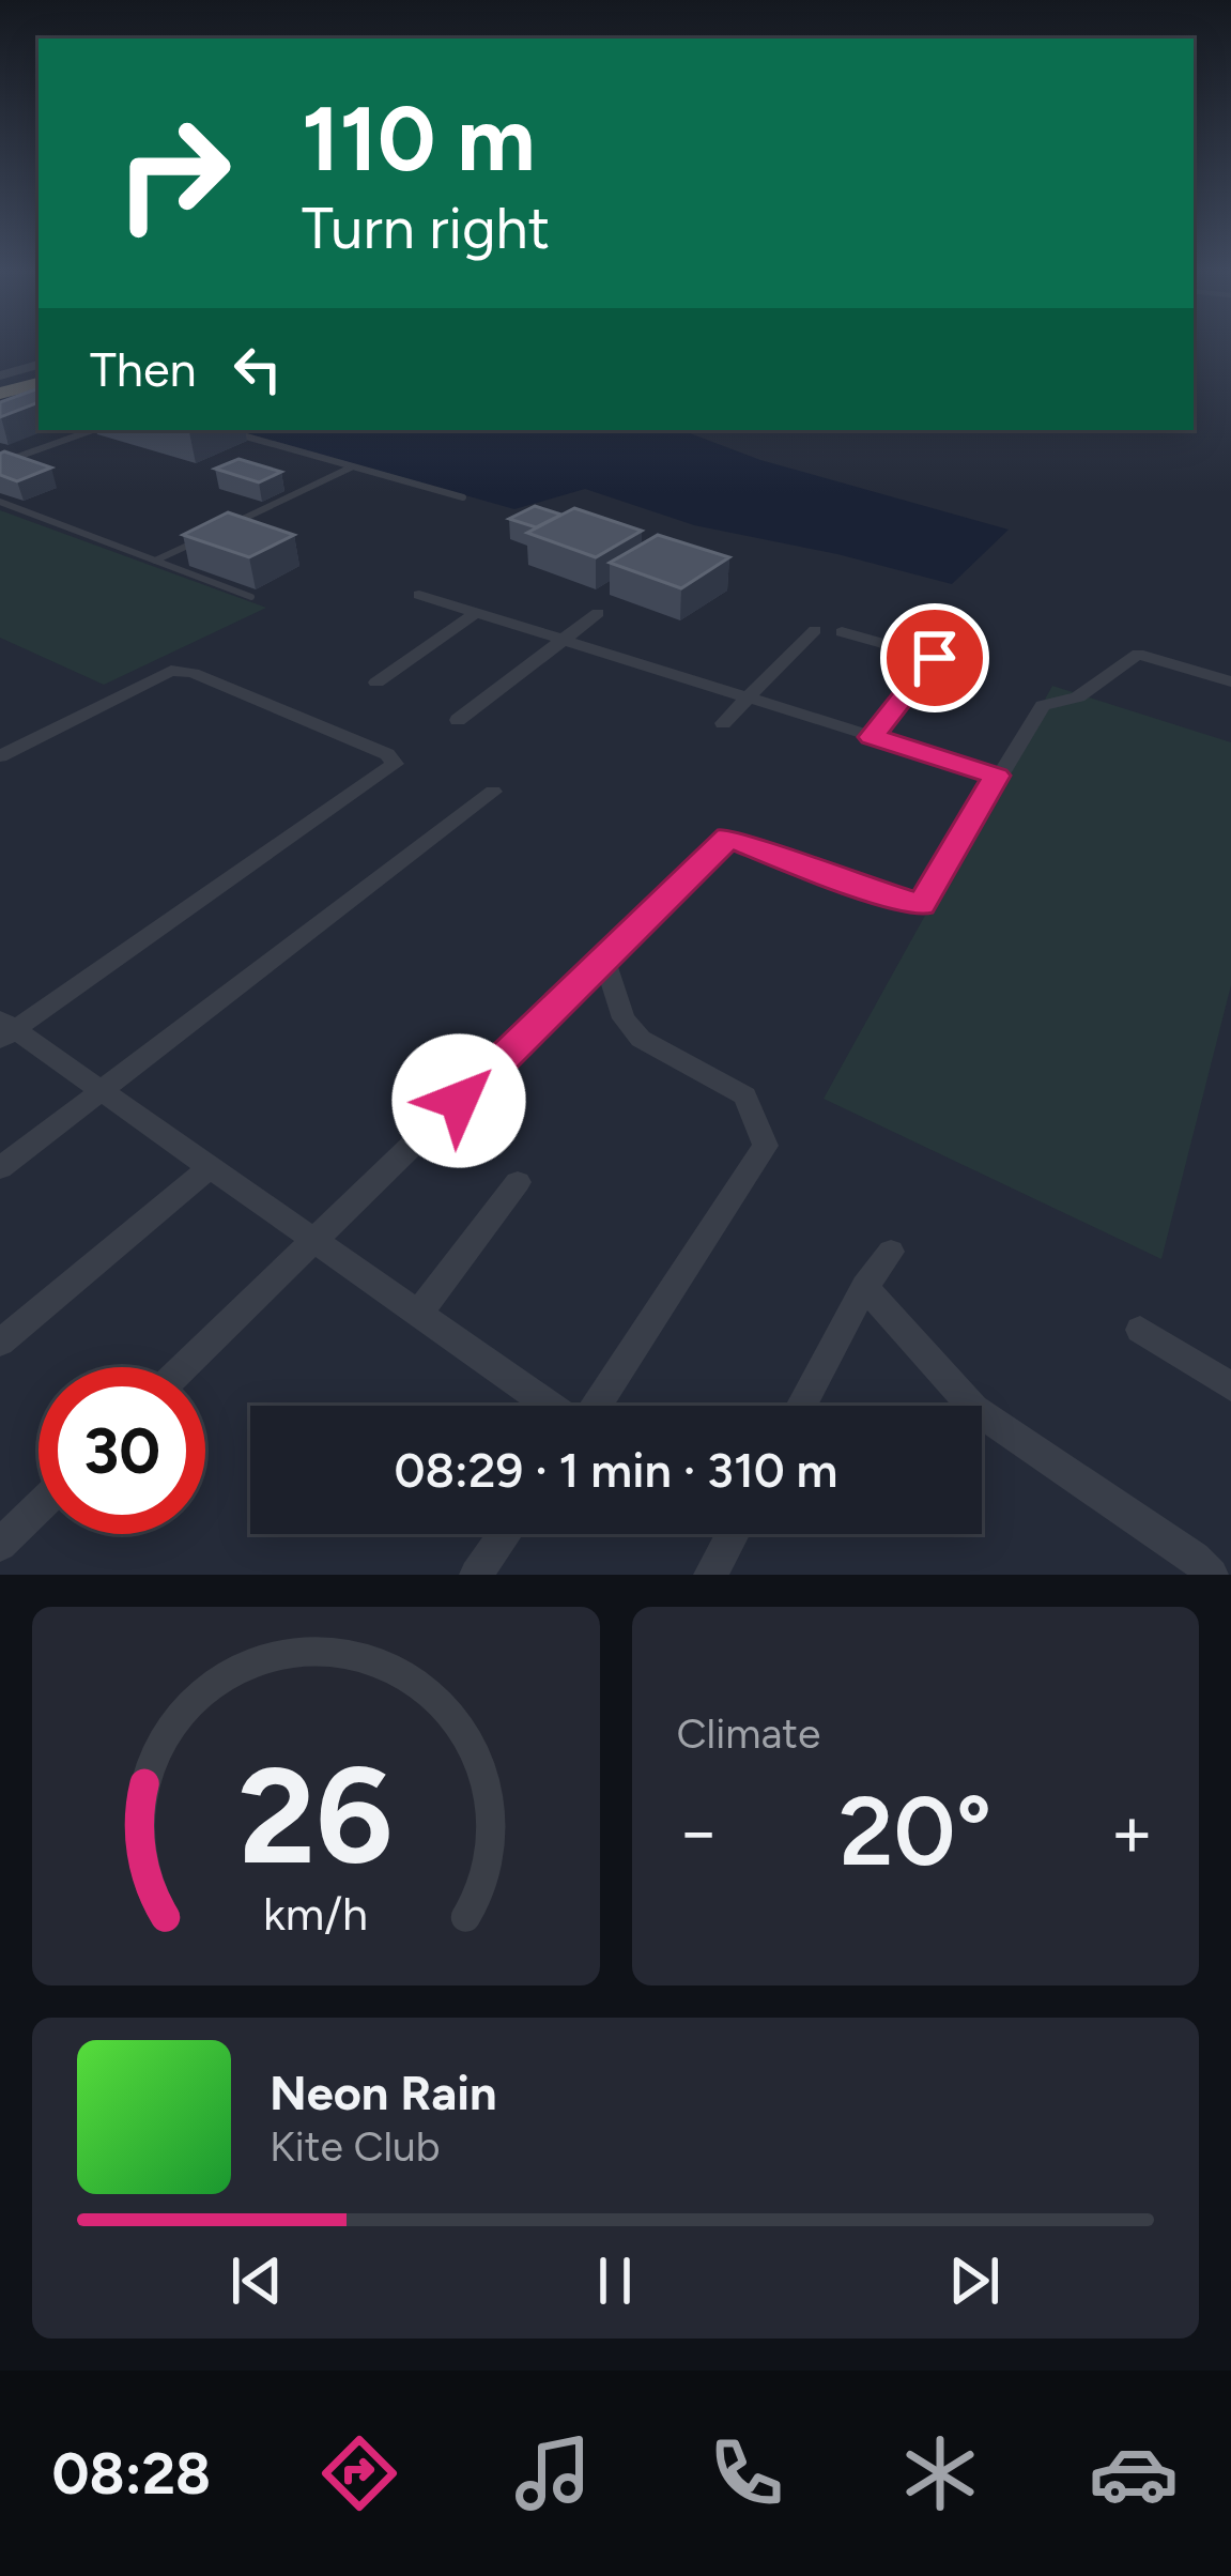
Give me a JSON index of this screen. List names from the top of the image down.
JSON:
{
  "page": {
    "turn": ["110 m", "Turn right"],
    "then": "Then",
    "limit": "30",
    "trip": "08:29 · 1 min · 310 m",
    "tile": "Climate",
    "heat": ["−", "20°", "+"],
    "song": ["Neon Rain", "Kite Club"],
    "tabs": "08:28",
    "gauge": ["26", "km/h"]
  }
}
